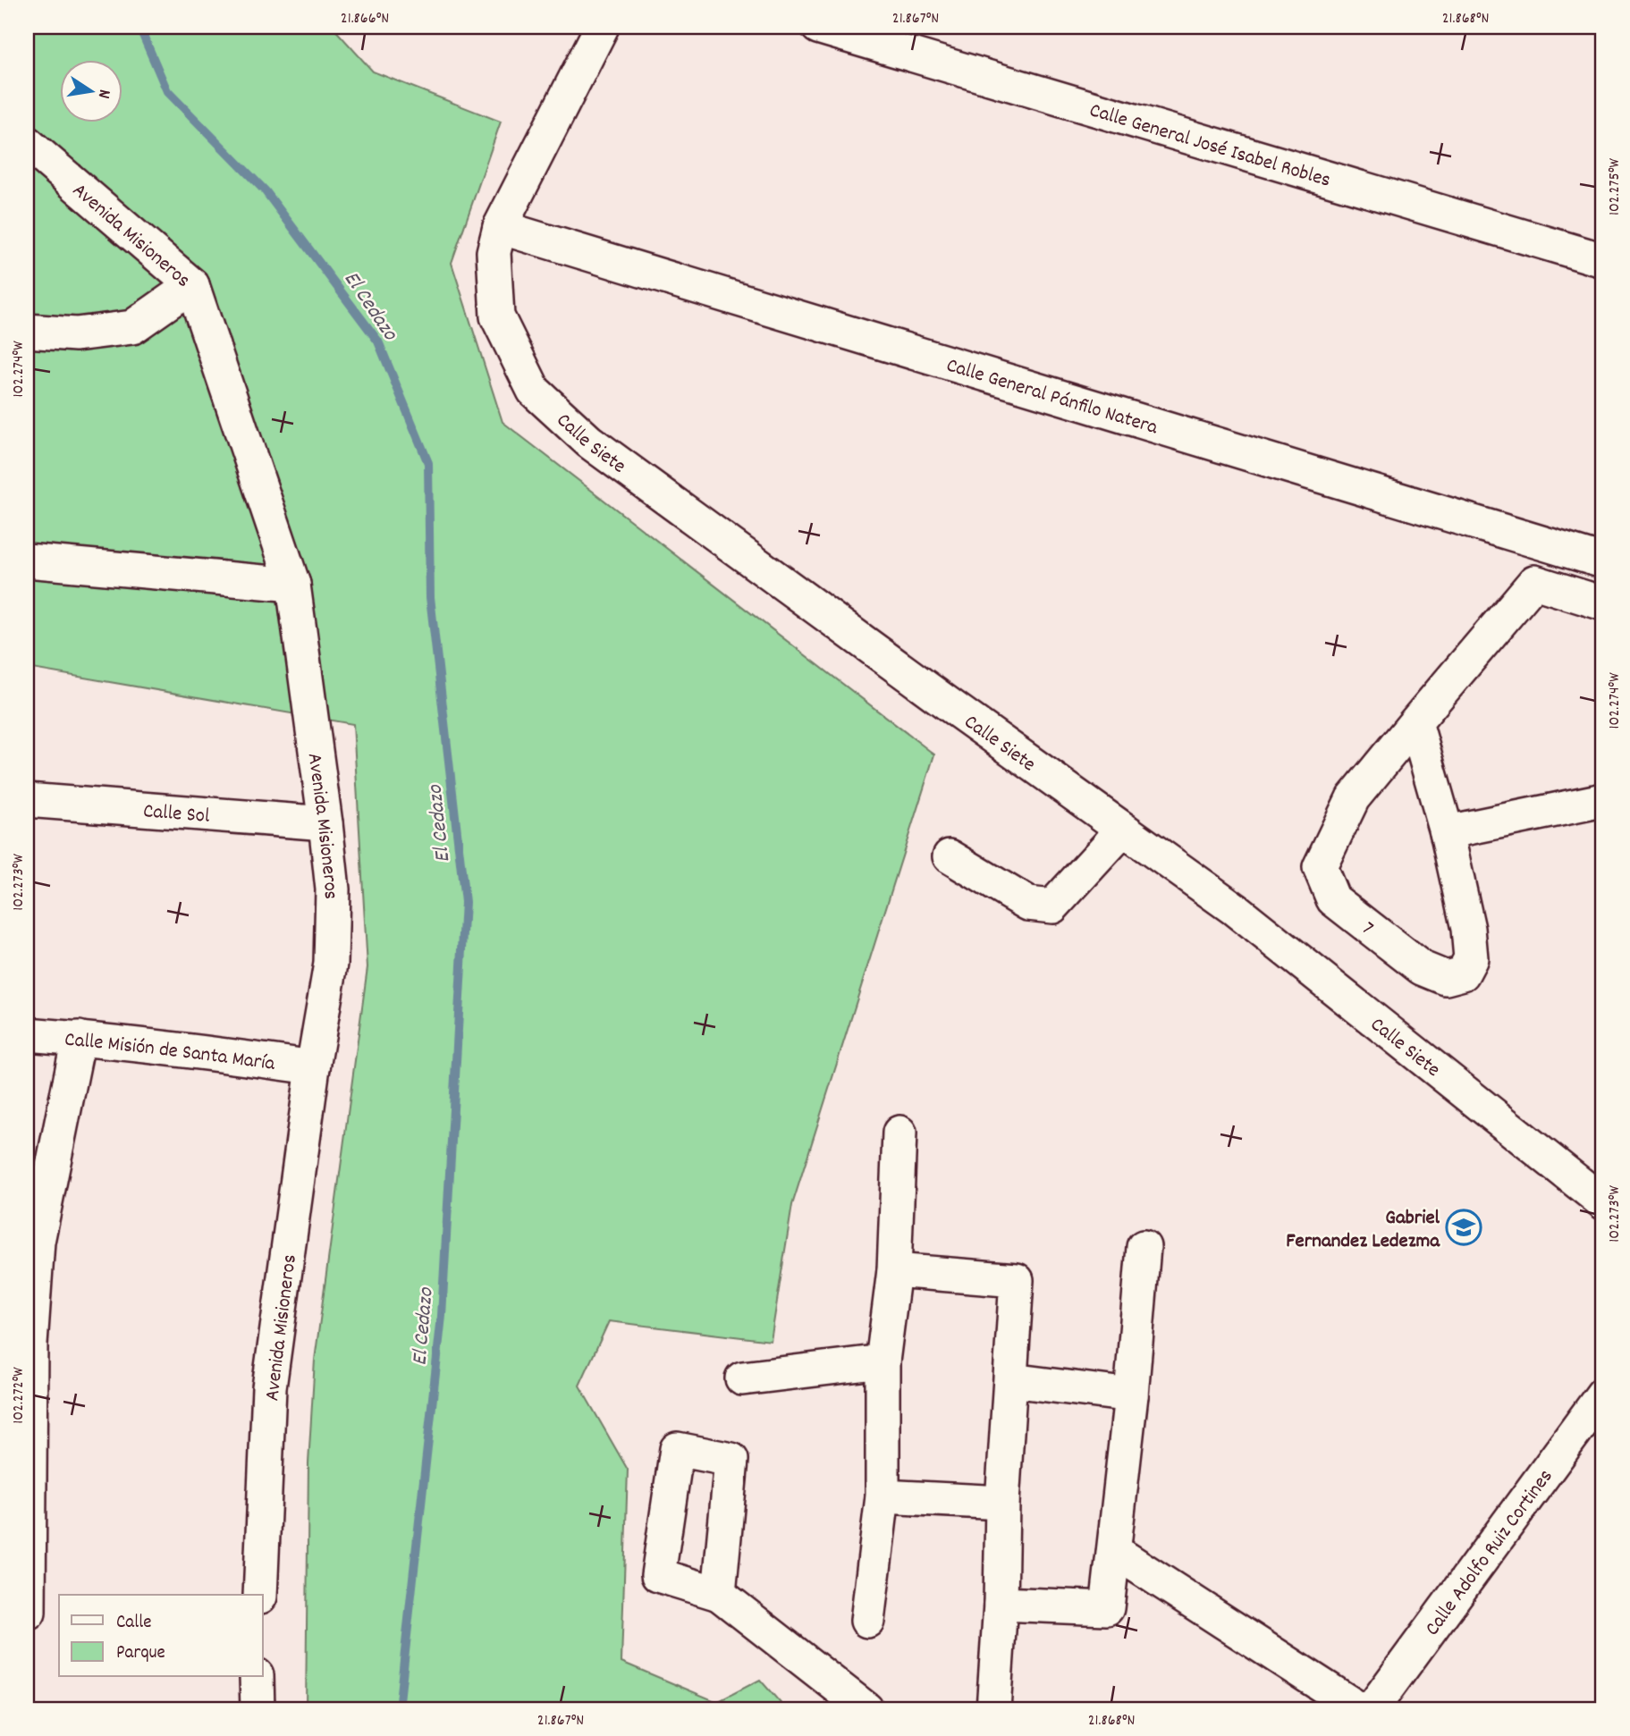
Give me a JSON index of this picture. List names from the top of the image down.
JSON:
{
  "streets": {
    "street": [
      "Calle General José Isabel Robles",
      "Avenida Misioneros",
      "Calle General Pánfilo Natera",
      "Calle Siete",
      "Calle Sol",
      "7",
      "Calle Misión de Santa María",
      "Calle Adolfo Ruiz Cortines"
    ]
  },
  "crossings": [
    ["Avenida Misioneros", "Calle Sol"],
    ["Avenida Misioneros", "Calle Misión de Santa María"],
    ["Calle General Pánfilo Natera", "Calle Siete"]
  ],
  "water": ["El Cedazo"],
  "places": {
    "school or university": ["Gabriel Fernandez Ledezma"]
  },
  "legend": ["Calle", "Parque"],
  "north": "right",
  "coordinates": [
    "21.866°N",
    "21.867°N",
    "21.868°N",
    "102.275°W",
    "102.274°W",
    "102.273°W",
    "102.272°W"
  ]
}
